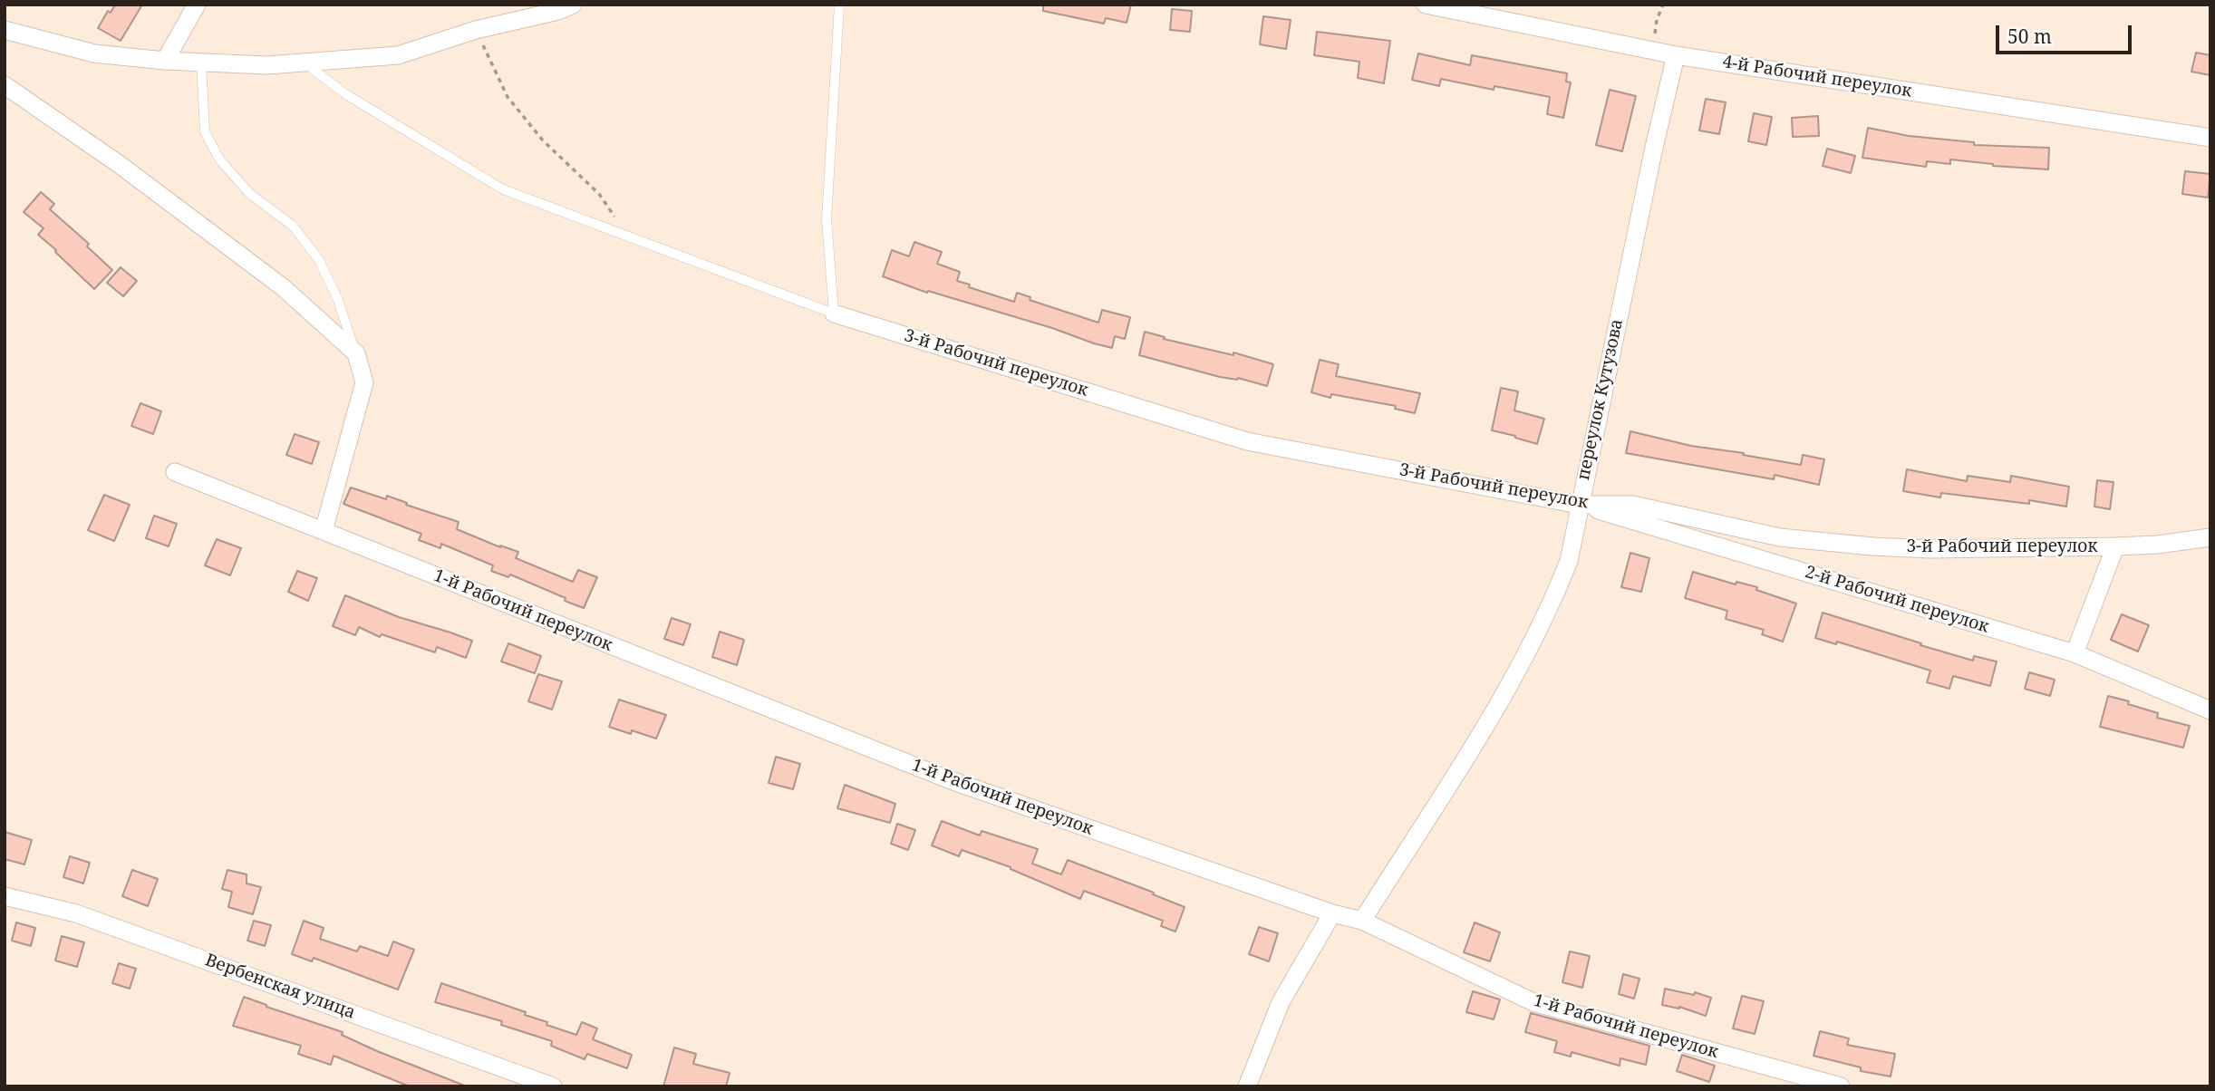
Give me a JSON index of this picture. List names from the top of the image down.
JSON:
{
  "streets": {
    "street": [
      "4-й Рабочий переулок",
      "3-й Рабочий переулок",
      "переулок Кутузова",
      "2-й Рабочий переулок",
      "1-й Рабочий переулок",
      "Вербенская улица"
    ]
  },
  "crossings": [
    ["4-й Рабочий переулок", "переулок Кутузова"],
    ["3-й Рабочий переулок", "переулок Кутузова"],
    ["3-й Рабочий переулок", "2-й Рабочий переулок"],
    ["переулок Кутузова", "2-й Рабочий переулок"],
    ["переулок Кутузова", "1-й Рабочий переулок"]
  ],
  "scale_bar": "50 m"
}
